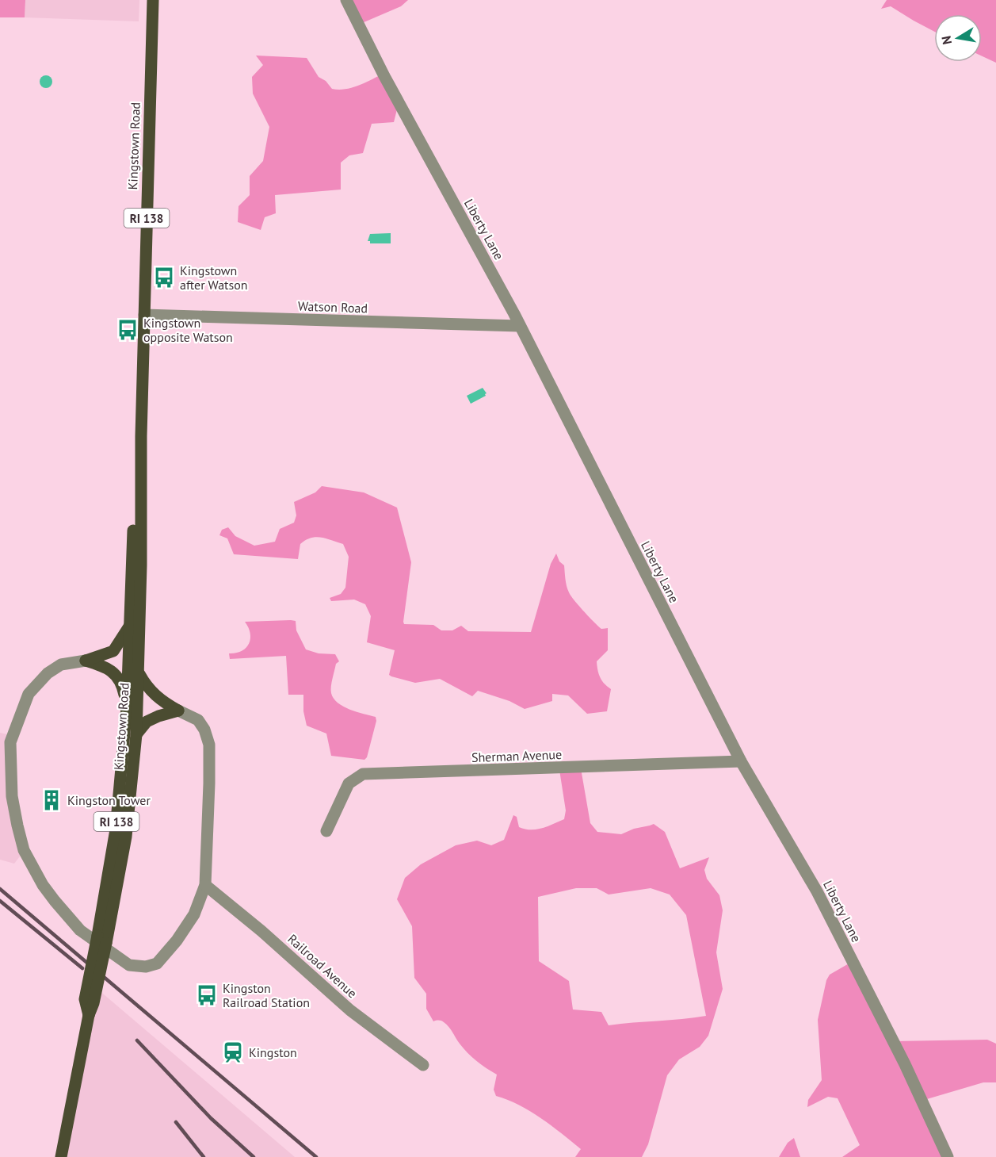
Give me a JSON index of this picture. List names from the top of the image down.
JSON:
{
  "streets": {
    "main road": ["Kingstown Road", "RI 138"],
    "street": [
      "Liberty Lane",
      "Watson Road",
      "Sherman Avenue",
      "Railroad Avenue"
    ]
  },
  "crossings": [
    ["Kingstown Road", "Watson Road"],
    ["Liberty Lane", "Watson Road"],
    ["Liberty Lane", "Sherman Avenue"]
  ],
  "places": {
    "bus stop": ["Kingstown after Watson", "Kingstown opposite Watson", "Kingston Railroad Station"],
    "building": ["Kingston Tower"],
    "station": ["Kingston"]
  },
  "north": "left"
}
